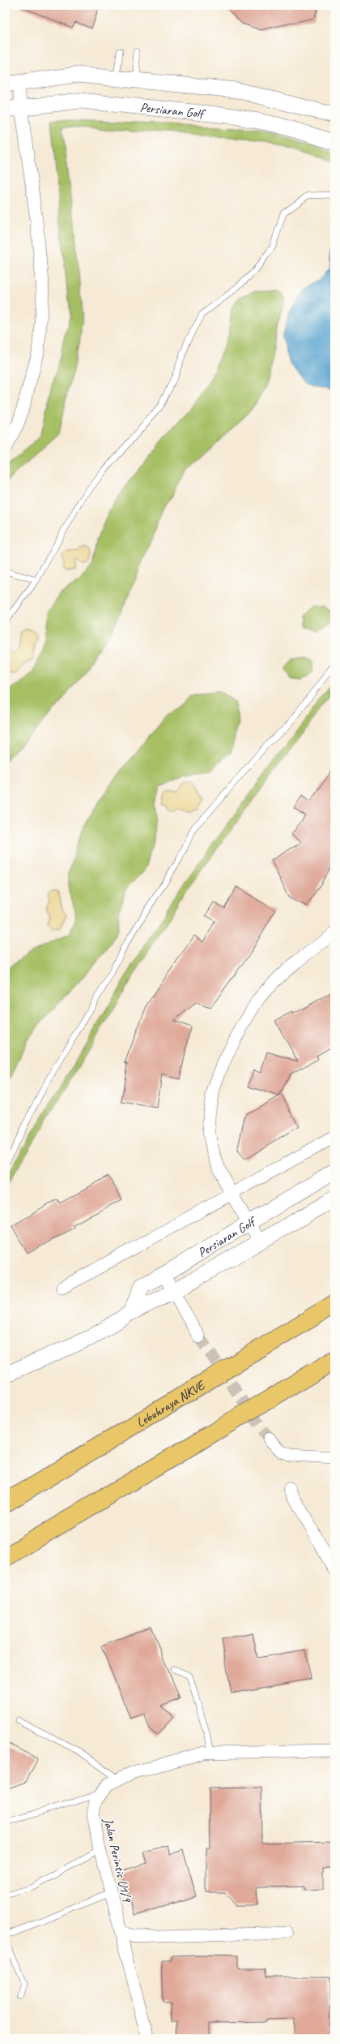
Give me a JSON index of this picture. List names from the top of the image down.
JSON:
{
  "streets": {
    "highway": ["Lebuhraya NKVE"],
    "street": ["Persiaran Golf", "Jalan Perintis U1/9"]
  }
}
